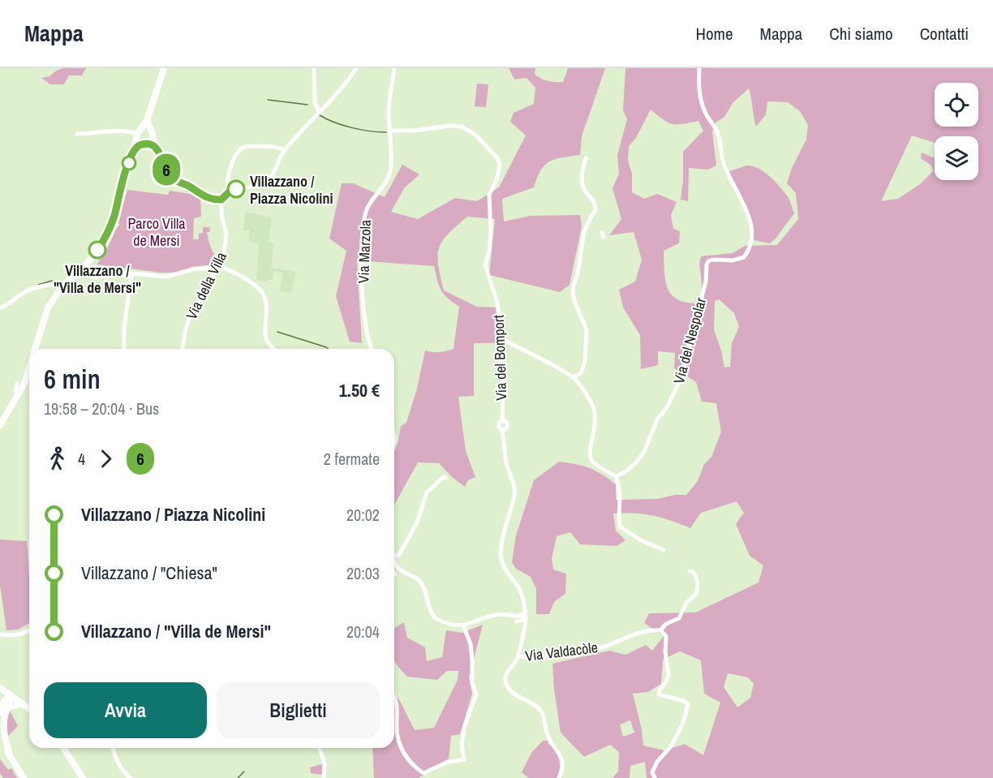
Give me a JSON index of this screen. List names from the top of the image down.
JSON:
{
  "streets": {
    "street": [
      "Via Marzola",
      "Via della Villa",
      "Via del Nespolar",
      "Via del Bomport",
      "Via Valdacòle"
    ]
  },
  "crossings": [
    ["Via Marzola", "Via del Bomport"]
  ],
  "parks": ["Parco Villa de Mersi"],
  "places": ["Villazzano / Piazza Nicolini", "Villazzano / \"Villa de Mersi\""],
  "lines": ["bus line 6"],
  "page": {
    "header": "Mappa",
    "nav": [
      "Home",
      "Mappa",
      "Chi siamo",
      "Contatti"
    ],
    "on_map": "6",
    "heading": ["6 min", "19:58 – 20:04 · Bus", "1.50 €"],
    "legs": ["4", "6", "2 fermate"],
    "list": [
      {
        "name": "Villazzano / Piazza Nicolini",
        "value": "20:02"
      },
      {
        "name": "Villazzano / \"Chiesa\"",
        "value": "20:03"
      },
      {
        "name": "Villazzano / \"Villa de Mersi\"",
        "value": "20:04"
      }
    ],
    "buttons": ["Avvia", "Biglietti"]
  }
}
